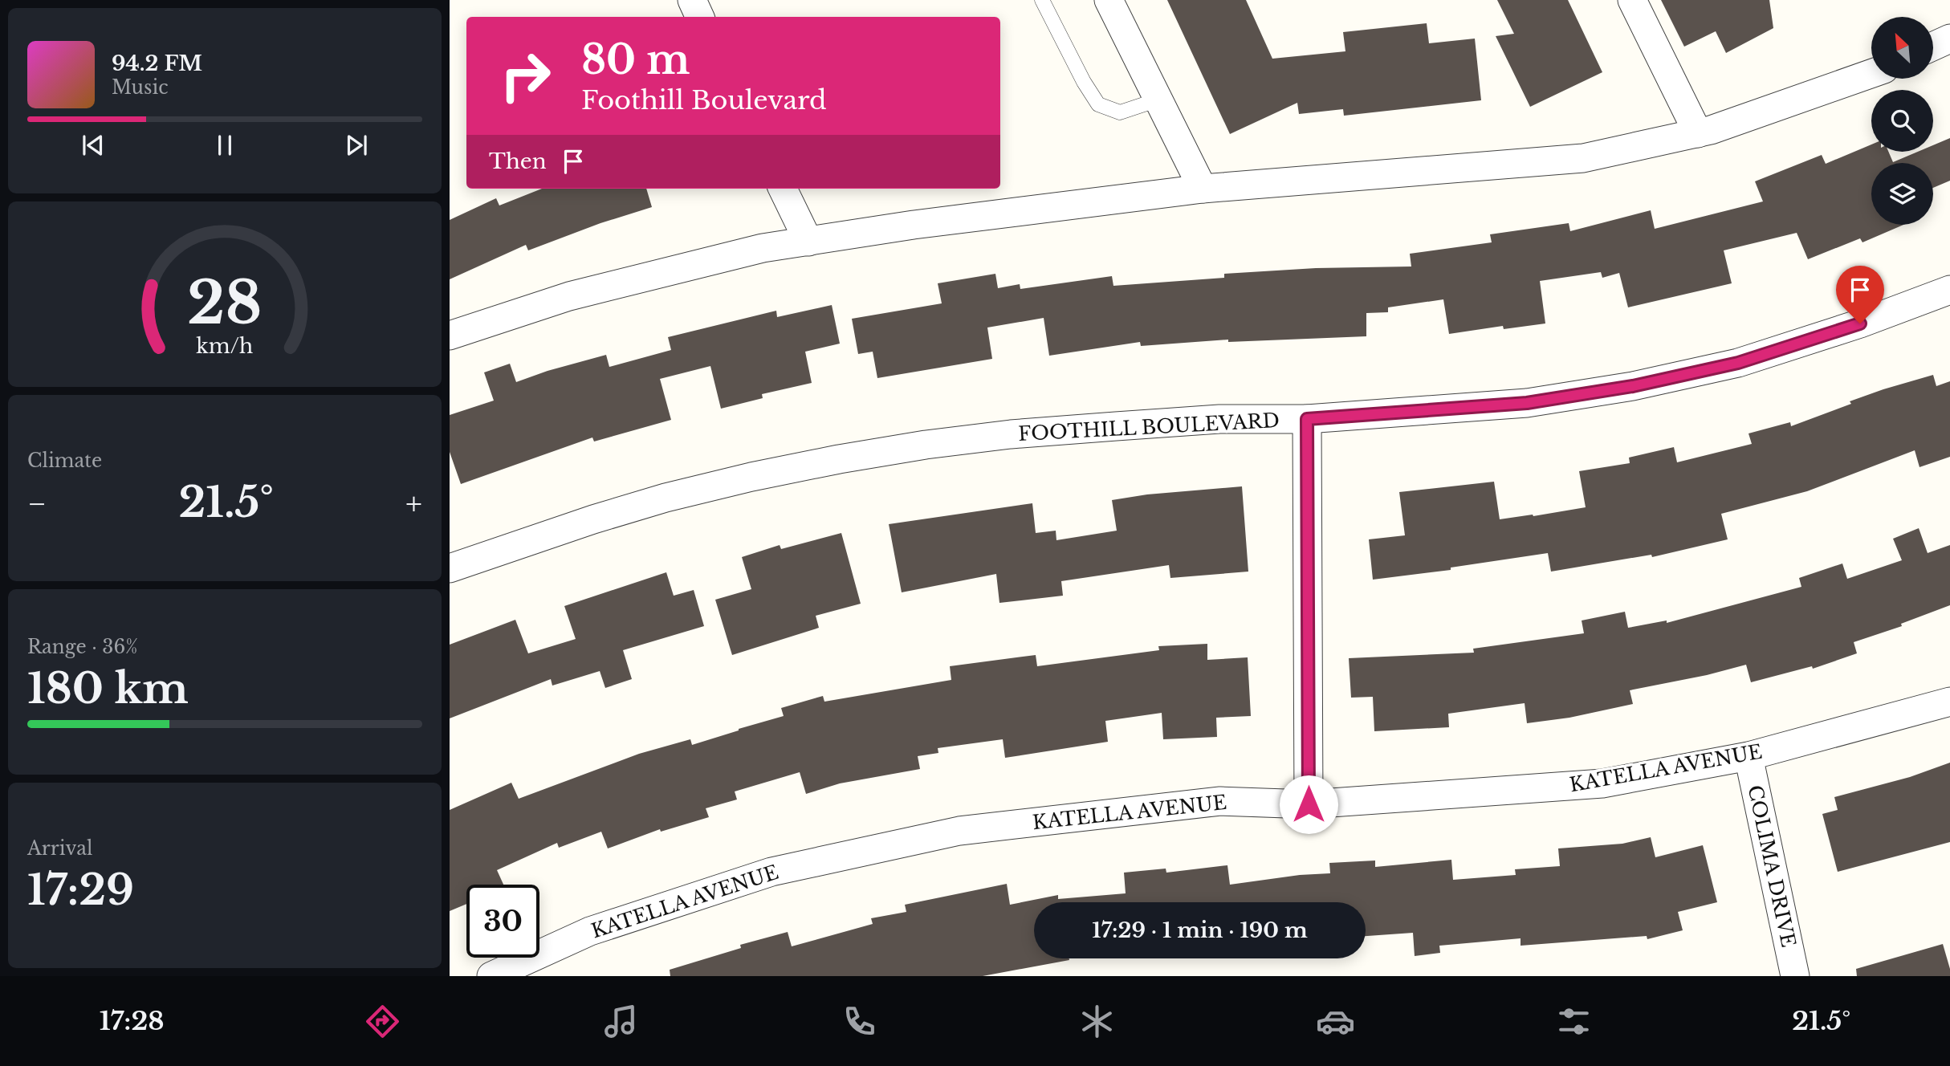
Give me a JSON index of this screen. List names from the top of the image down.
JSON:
{
  "streets": {
    "street": ["FOOTHILL BOULEVARD", "KATELLA AVENUE", "COLIMA DRIVE"]
  },
  "crossings": [
    ["KATELLA AVENUE", "COLIMA DRIVE"]
  ],
  "north": "top left",
  "page": {
    "turn": ["80 m", "Foothill Boulevard"],
    "song": ["94.2 FM", "Music"],
    "then": "Then",
    "tile": [
      "Climate",
      ["Range · 36%", "180 km"],
      ["Arrival", "17:29"]
    ],
    "heat": ["−", "21.5°", "+"],
    "limit": "30",
    "trip": "17:29 · 1 min · 190 m",
    "tabs": ["17:28", "21.5°"],
    "gauge": ["28", "km/h"]
  }
}
